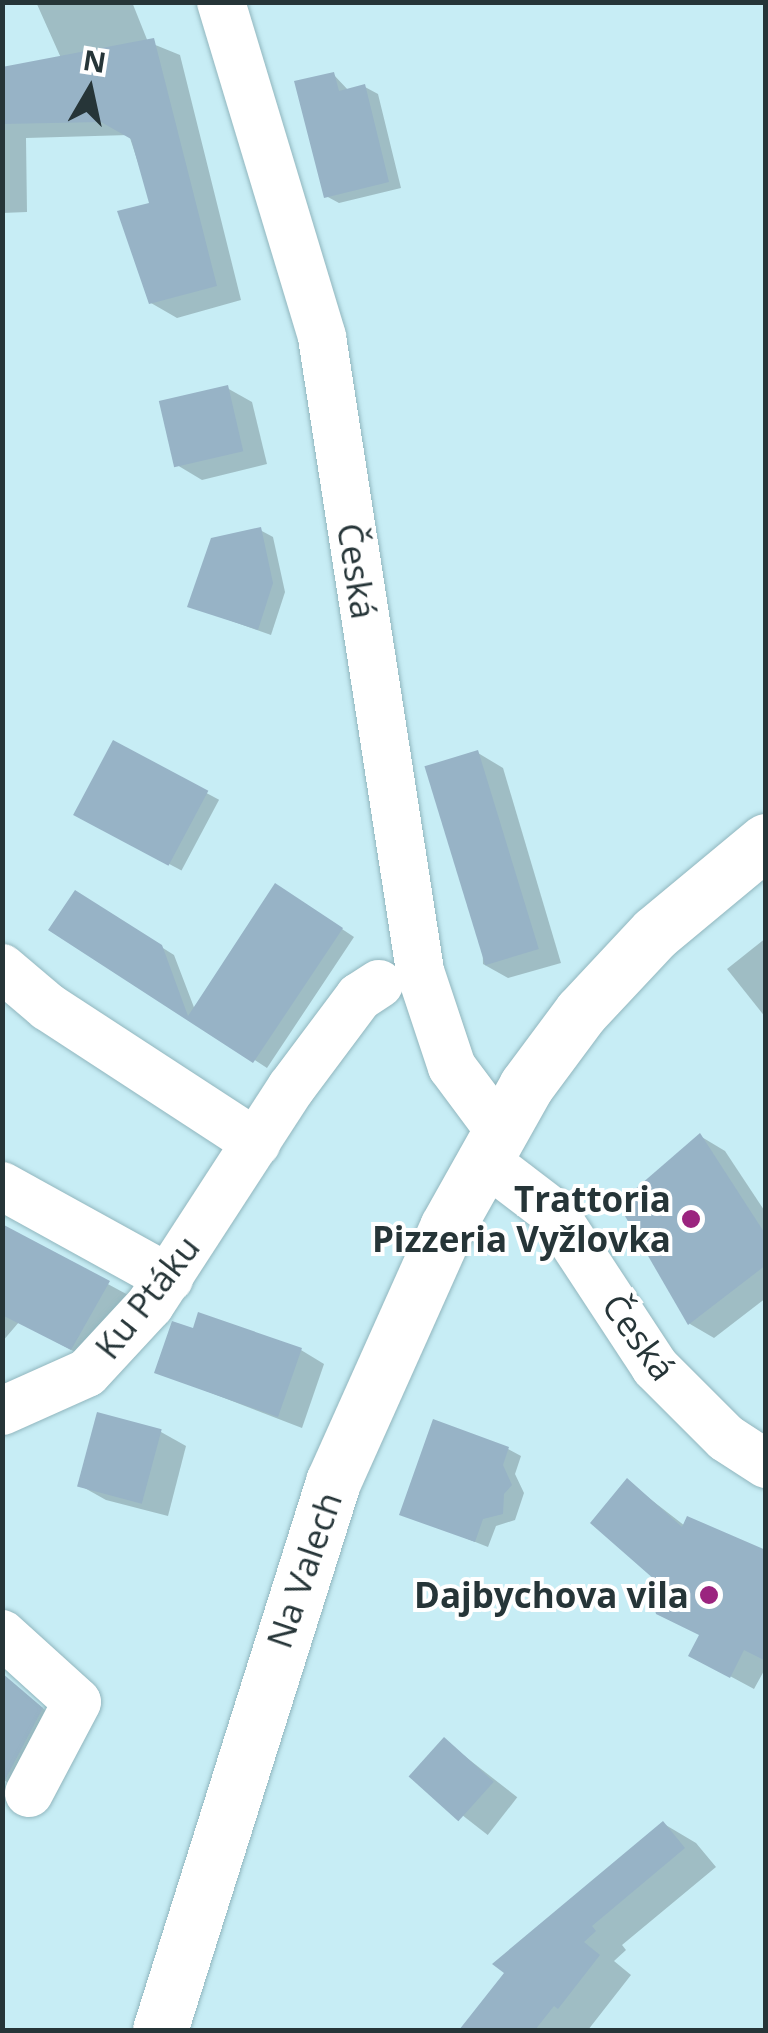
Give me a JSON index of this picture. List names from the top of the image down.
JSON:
{
  "streets": {
    "main road": ["Na Valech"],
    "street": ["Česká", "Ku Ptáku"]
  },
  "crossings": [
    ["Česká", "Na Valech"]
  ],
  "places": ["Trattoria Pizzeria Vyžlovka", "Dajbychova vila"],
  "north": "top"
}
